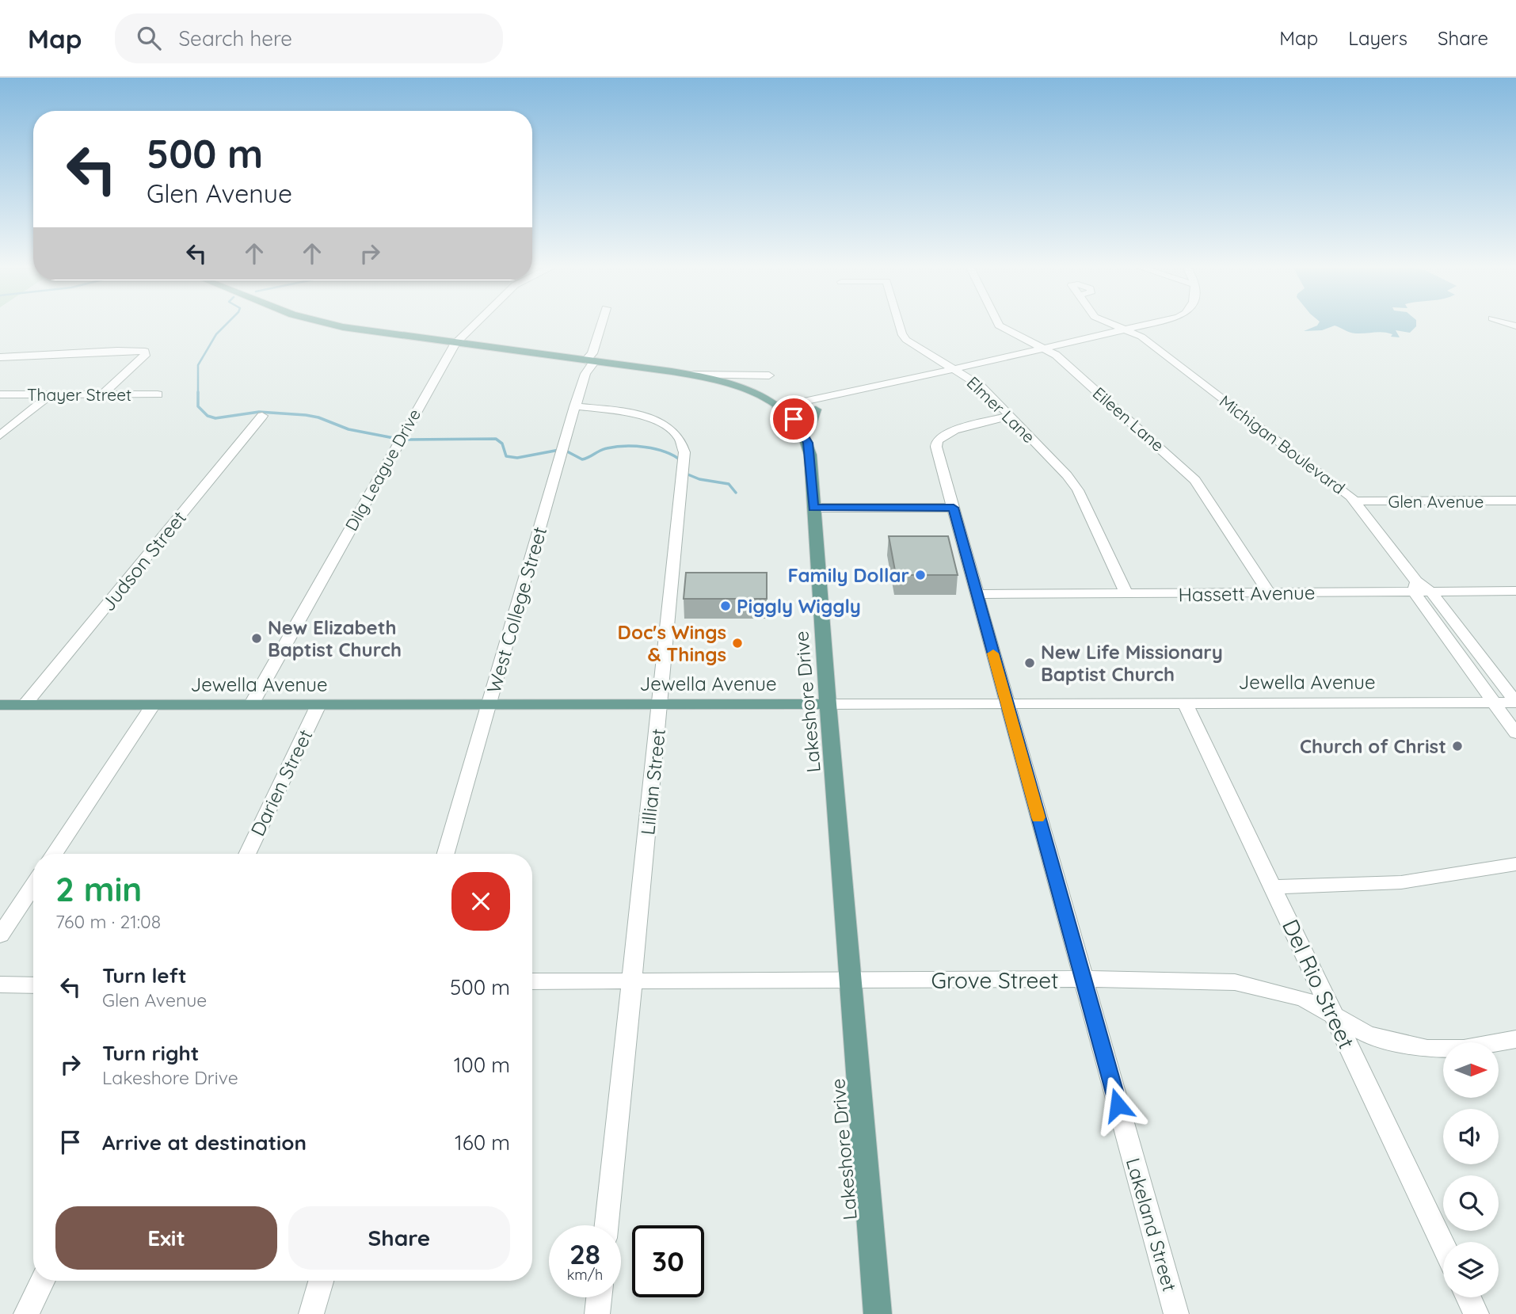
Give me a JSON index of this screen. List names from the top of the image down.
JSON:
{
  "streets": {
    "main road": ["Jewella Avenue", "Lakeshore Drive"],
    "street": [
      "Thayer Street",
      "Elmer Lane",
      "Eileen Lane",
      "Michigan Boulevard",
      "Dilg League Drive",
      "Glen Avenue",
      "Judson Street",
      "Hassett Avenue",
      "West College Street",
      "Lillian Street",
      "Darien Street",
      "Grove Street",
      "Del Rio Street",
      "Lakeland Street"
    ]
  },
  "crossings": [
    ["Elmer Lane", "Hassett Avenue"],
    ["Elmer Lane", "Lakeland Street"],
    ["Eileen Lane", "Hassett Avenue"],
    ["Michigan Boulevard", "Glen Avenue"],
    ["Michigan Boulevard", "Hassett Avenue"],
    ["Michigan Boulevard", "Jewella Avenue"],
    ["Dilg League Drive", "Jewella Avenue"],
    ["Dilg League Drive", "Lakeshore Drive"],
    ["Judson Street", "Jewella Avenue"],
    ["Hassett Avenue", "Lakeland Street"],
    ["West College Street", "Jewella Avenue"],
    ["West College Street", "Lakeshore Drive"],
    ["West College Street", "Lillian Street"],
    ["Jewella Avenue", "Lakeshore Drive"],
    ["Jewella Avenue", "Lillian Street"],
    ["Jewella Avenue", "Darien Street"],
    ["Jewella Avenue", "Del Rio Street"],
    ["Jewella Avenue", "Lakeland Street"],
    ["Lakeshore Drive", "Grove Street"],
    ["Lillian Street", "Grove Street"],
    ["Grove Street", "Del Rio Street"],
    ["Grove Street", "Lakeland Street"]
  ],
  "places": [
    "Family Dollar",
    "Piggly Wiggly",
    "New Elizabeth Baptist Church",
    "Doc's Wings & Things",
    "New Life Missionary Baptist Church",
    "Church of Christ"
  ],
  "north": "right",
  "page": {
    "header": "Map",
    "search": "Search here",
    "nav": ["Map", "Layers", "Share"],
    "turn": ["500 m", "Glen Avenue"],
    "heading": ["2 min", "760 m · 21:08"],
    "list": [
      {
        "name": "Turn left",
        "note": "Glen Avenue",
        "value": "500 m"
      },
      {
        "name": "Turn right",
        "note": "Lakeshore Drive",
        "value": "100 m"
      },
      {
        "name": "Arrive at destination",
        "value": "160 m"
      }
    ],
    "buttons": ["Exit", "Share"],
    "speed": "28 km/h",
    "limit": "30"
  }
}
